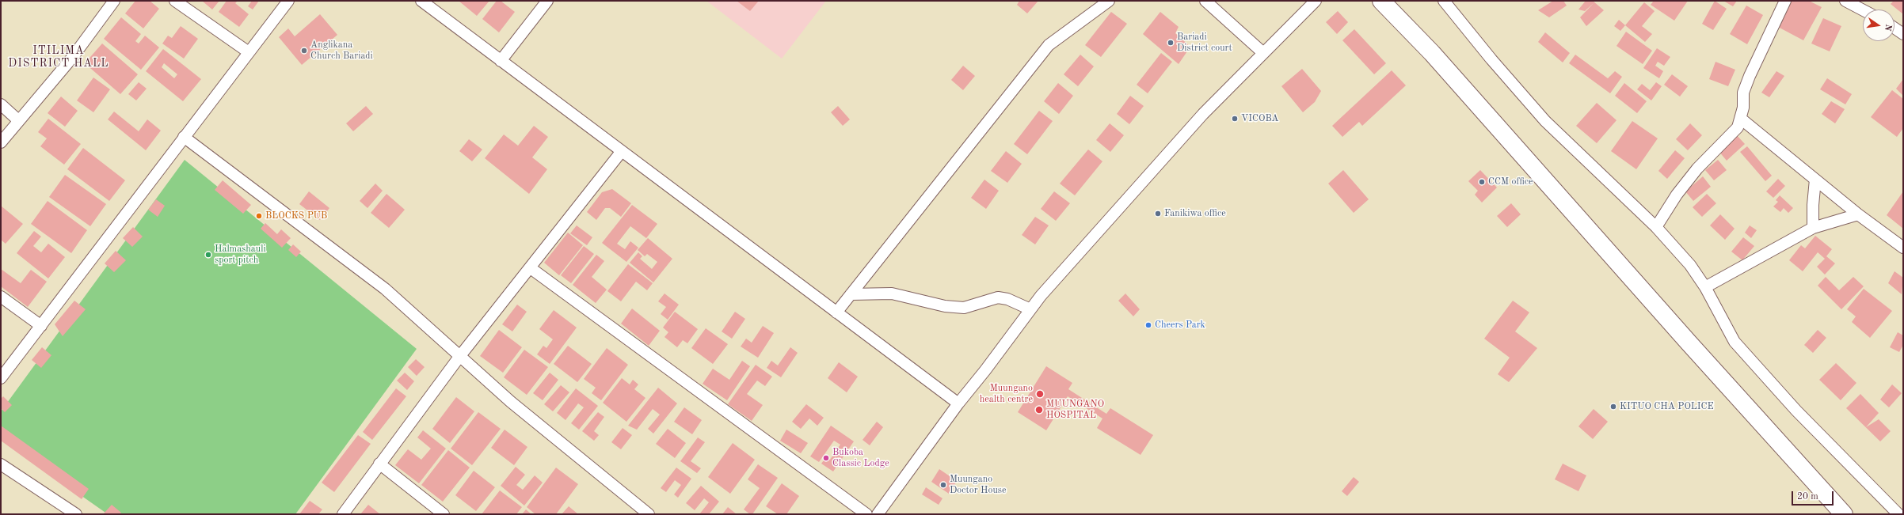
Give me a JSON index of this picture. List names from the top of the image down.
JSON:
{
  "districts": ["ITILIMA DISTRICT HALL"],
  "places": [
    "Bariadi District court",
    "Anglikana Church Bariadi",
    "VICOBA",
    "CCM office",
    "Fanikiwa office",
    "BLOCKS PUB",
    "Halmashauli sport pitch",
    "Cheers Park",
    "Muungano health centre",
    "KITUO CHA POLICE",
    "MUUNGANO HOSPITAL",
    "Bukoba Classic Lodge",
    "Muungano Doctor House"
  ],
  "scale_bar": "20 m",
  "north": "right"
}
